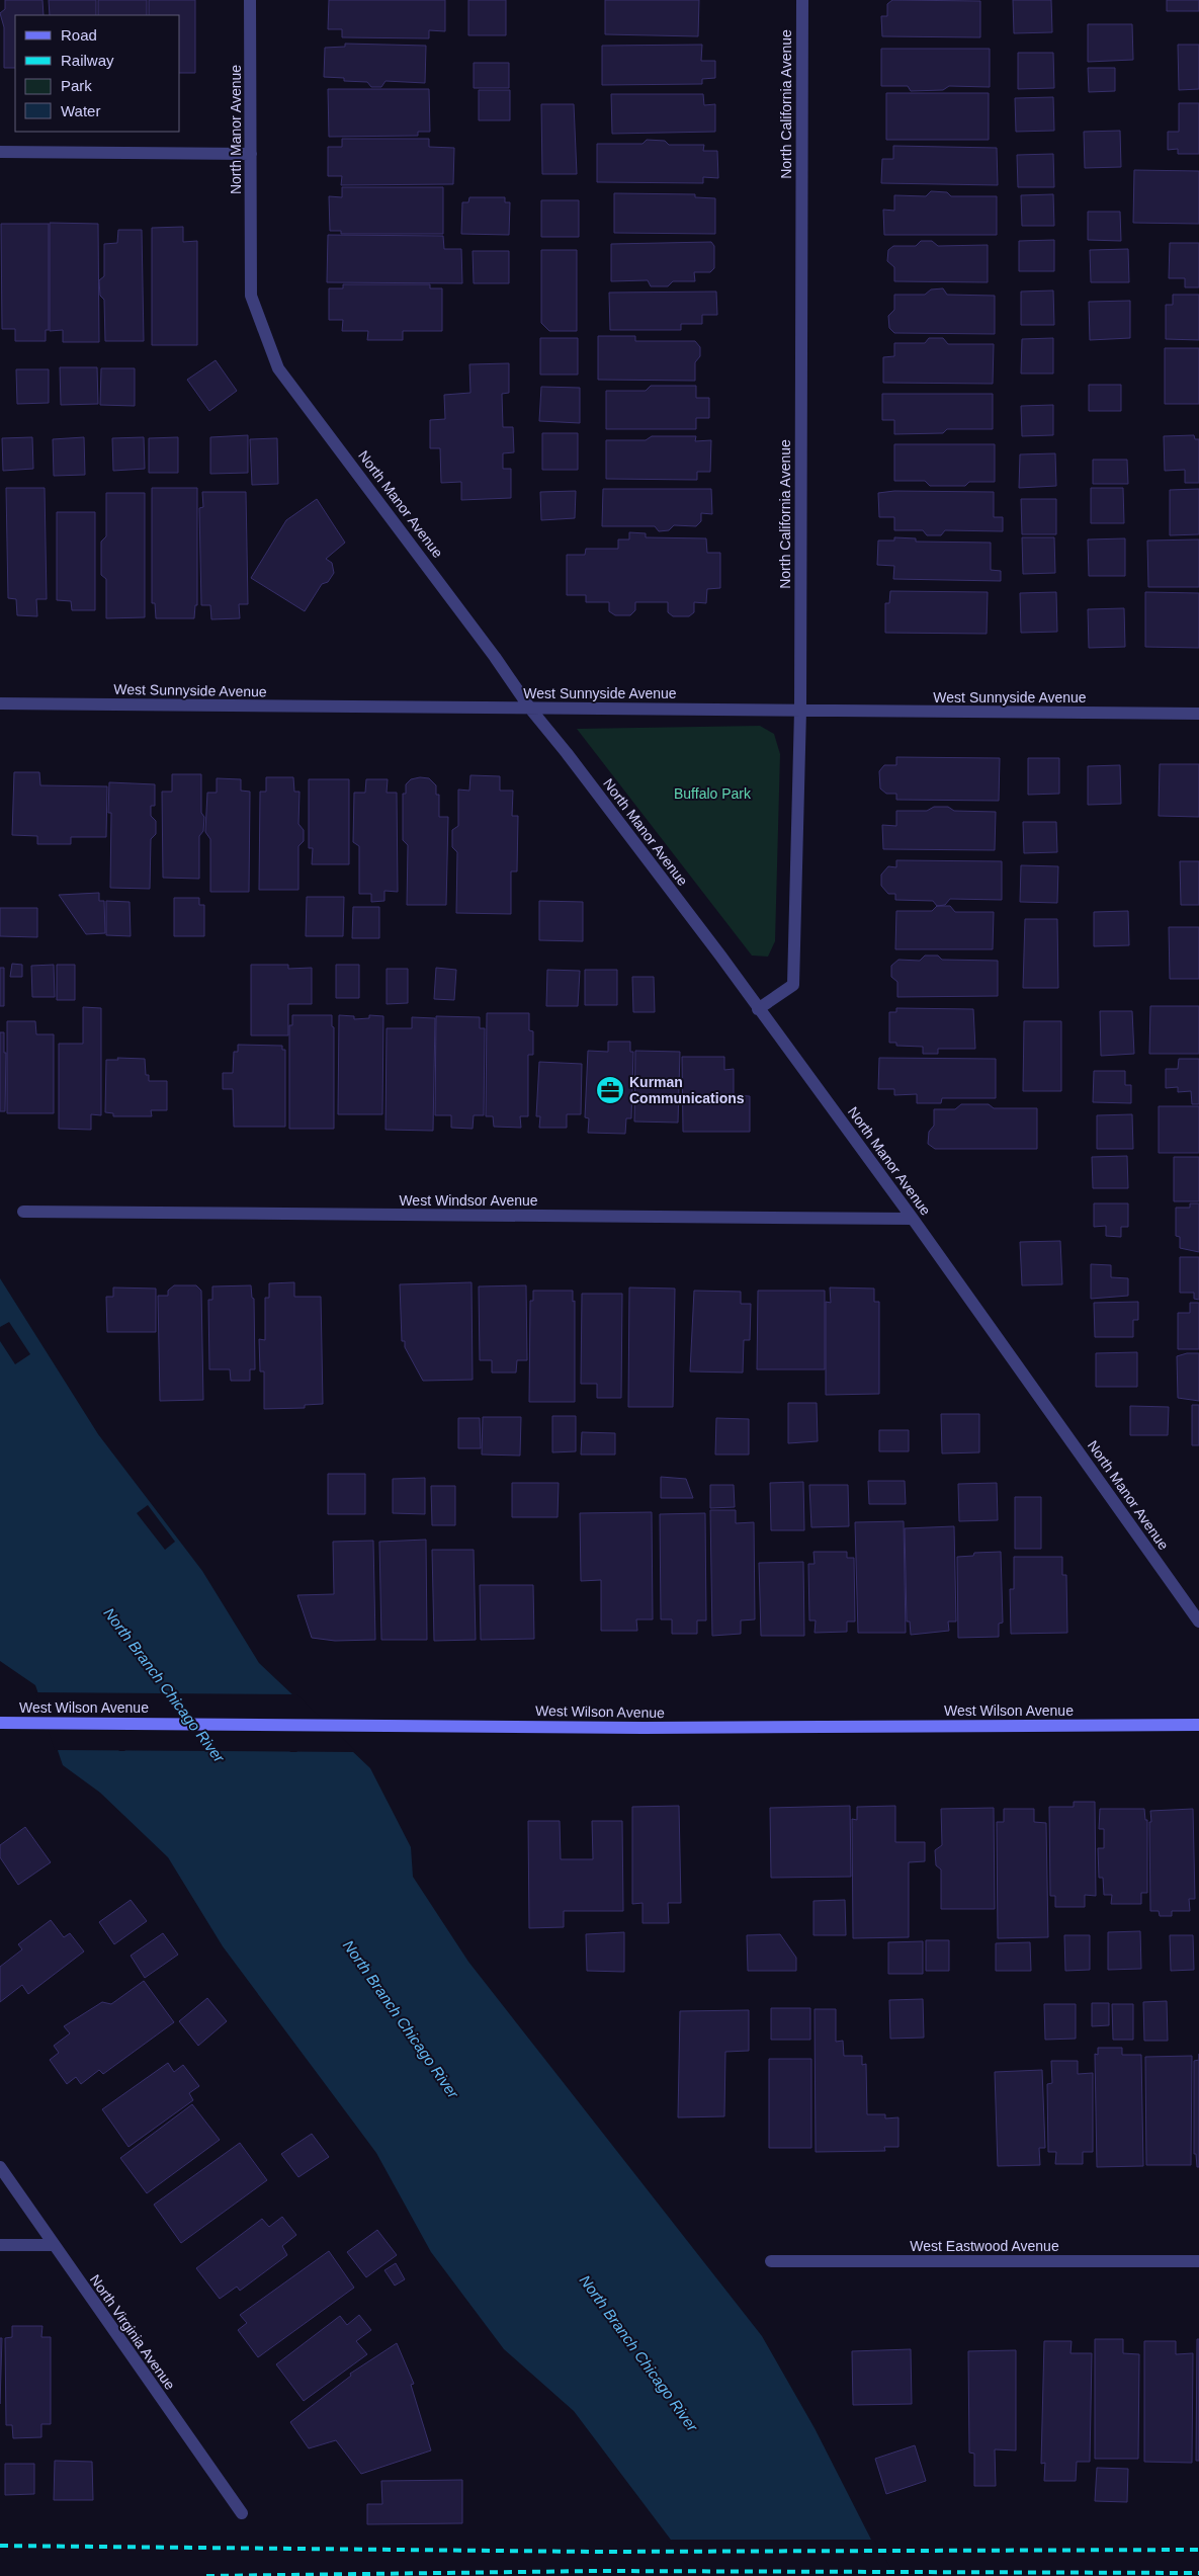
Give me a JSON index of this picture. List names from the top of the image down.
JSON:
{
  "streets": {
    "street": [
      "North California Avenue",
      "North Manor Avenue",
      "West Sunnyside Avenue",
      "West Windsor Avenue",
      "West Wilson Avenue",
      "West Eastwood Avenue",
      "North Virginia Avenue"
    ]
  },
  "crossings": [
    ["North California Avenue", "North Manor Avenue"],
    ["North California Avenue", "West Sunnyside Avenue"],
    ["North Manor Avenue", "West Sunnyside Avenue"],
    ["North Manor Avenue", "West Windsor Avenue"]
  ],
  "water": ["North Branch Chicago River"],
  "parks": ["Buffalo Park"],
  "places": {
    "office": ["Kurman Communications"]
  },
  "legend": [
    "Road",
    "Railway",
    "Park",
    "Water"
  ]
}
